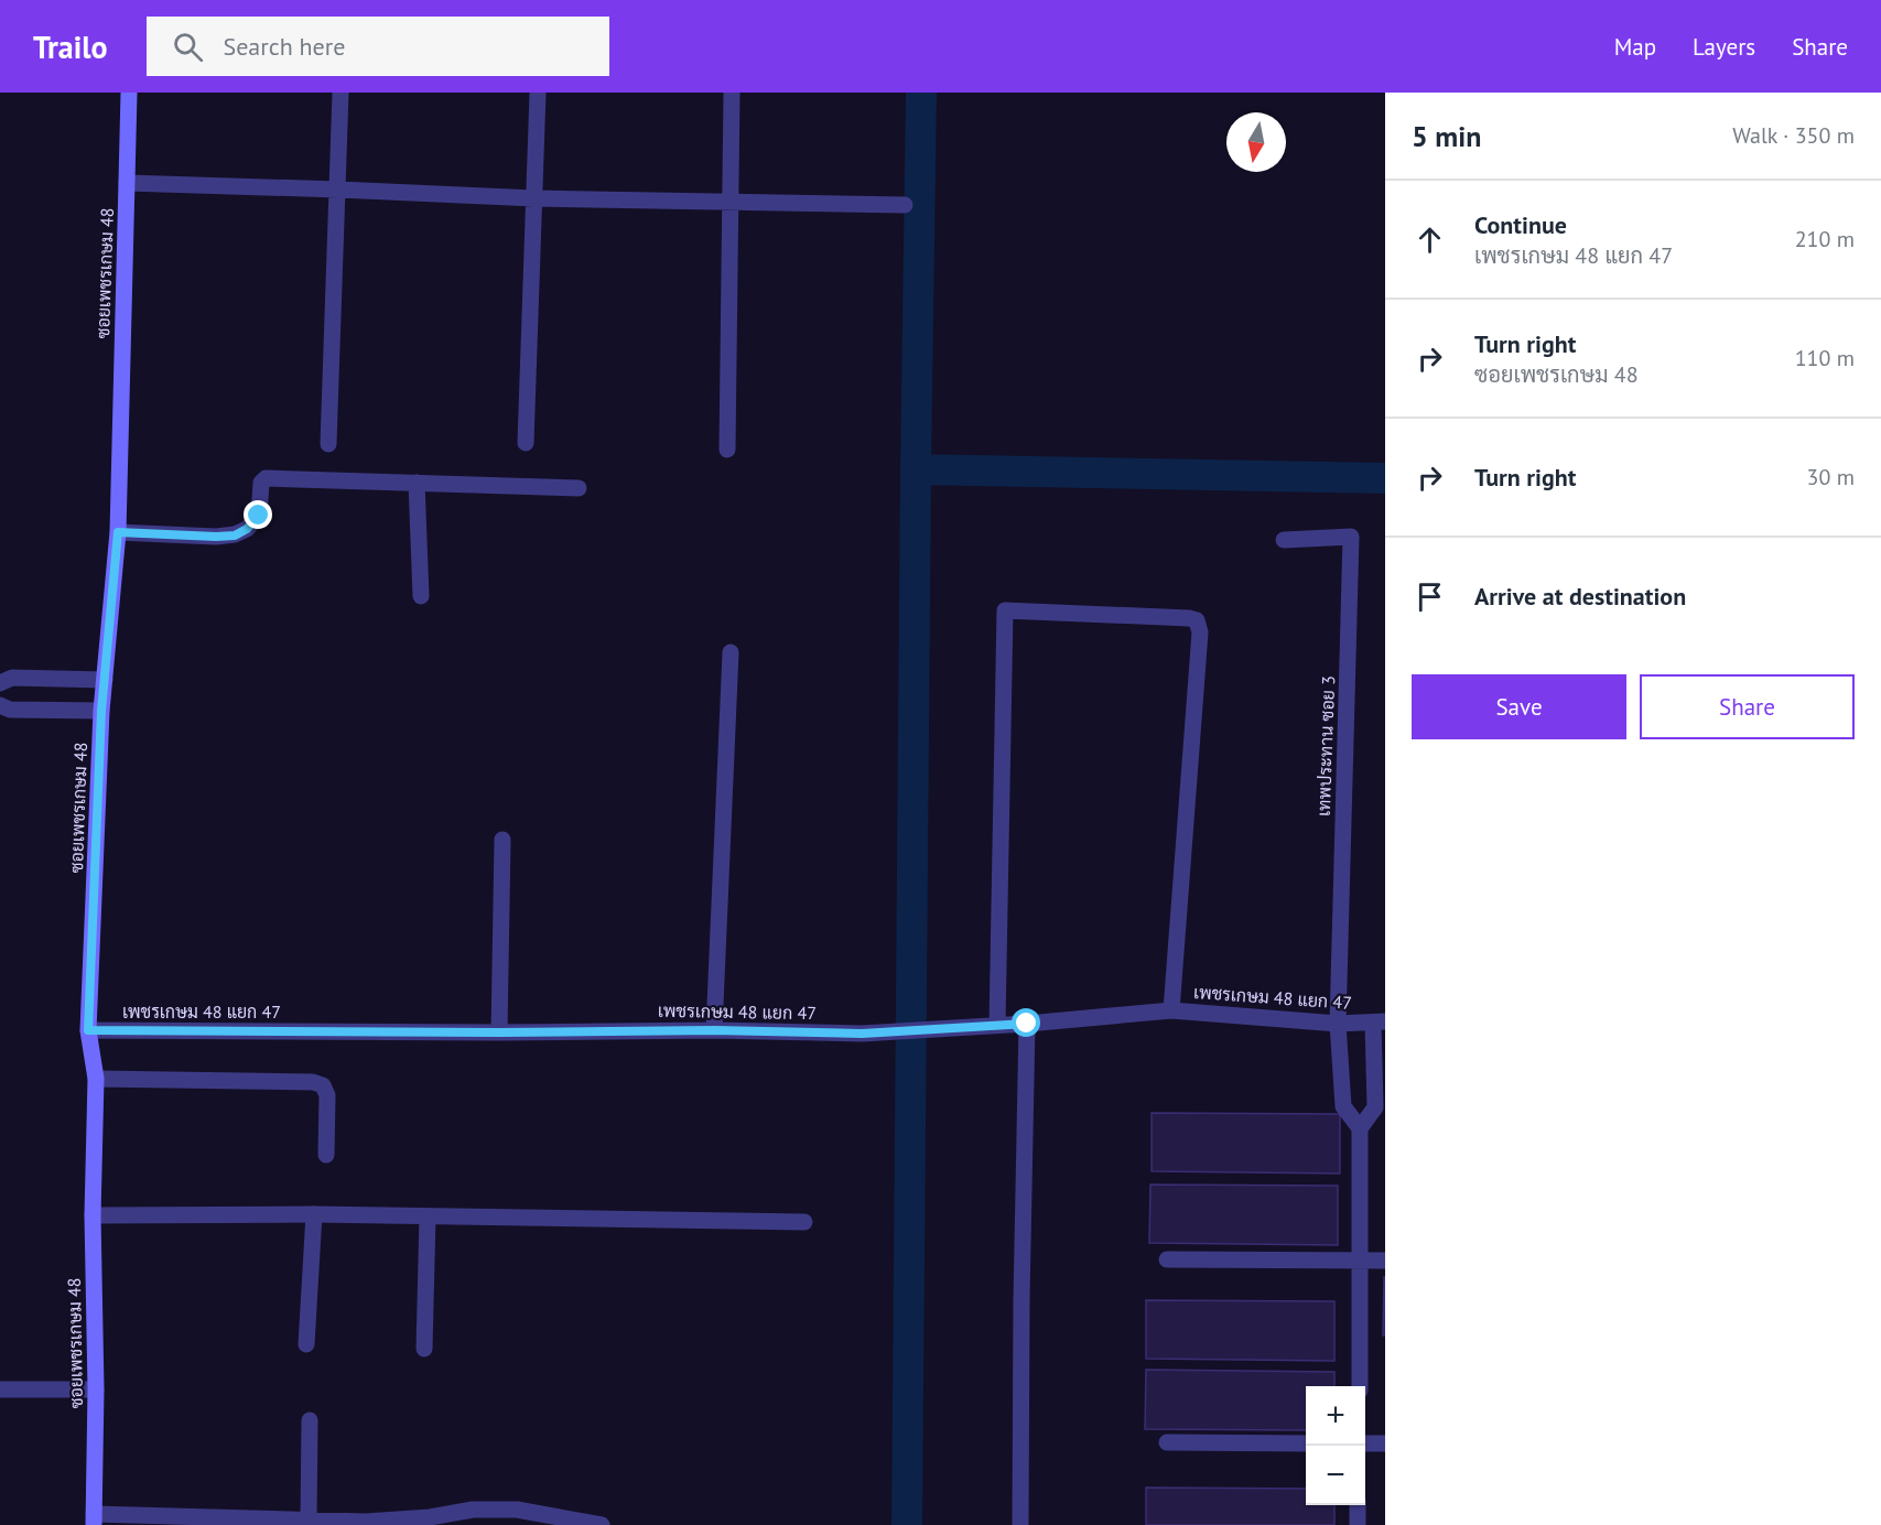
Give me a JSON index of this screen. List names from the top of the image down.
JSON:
{
  "streets": {
    "street": ["ซอยเพชรเกษม 48", "เทพประทาน ซอย 3", "เพชรเกษม 48 แยก 47"]
  },
  "crossings": [
    ["ซอยเพชรเกษม 48", "เพชรเกษม 48 แยก 47"],
    ["เทพประทาน ซอย 3", "เพชรเกษม 48 แยก 47"]
  ],
  "north": "bottom",
  "page": {
    "header": "Trailo",
    "search": "Search here",
    "nav": ["Map", "Layers", "Share"],
    "heading": ["5 min", "Walk · 350 m"],
    "list": [
      ["Continue", "เพชรเกษม 48 แยก 47", "210 m"],
      ["Turn right", "ซอยเพชรเกษม 48", "110 m"],
      ["Turn right", "30 m"],
      "Arrive at destination"
    ],
    "buttons": ["Save", "Share"],
    "map_buttons": ["+", "−"]
  }
}
